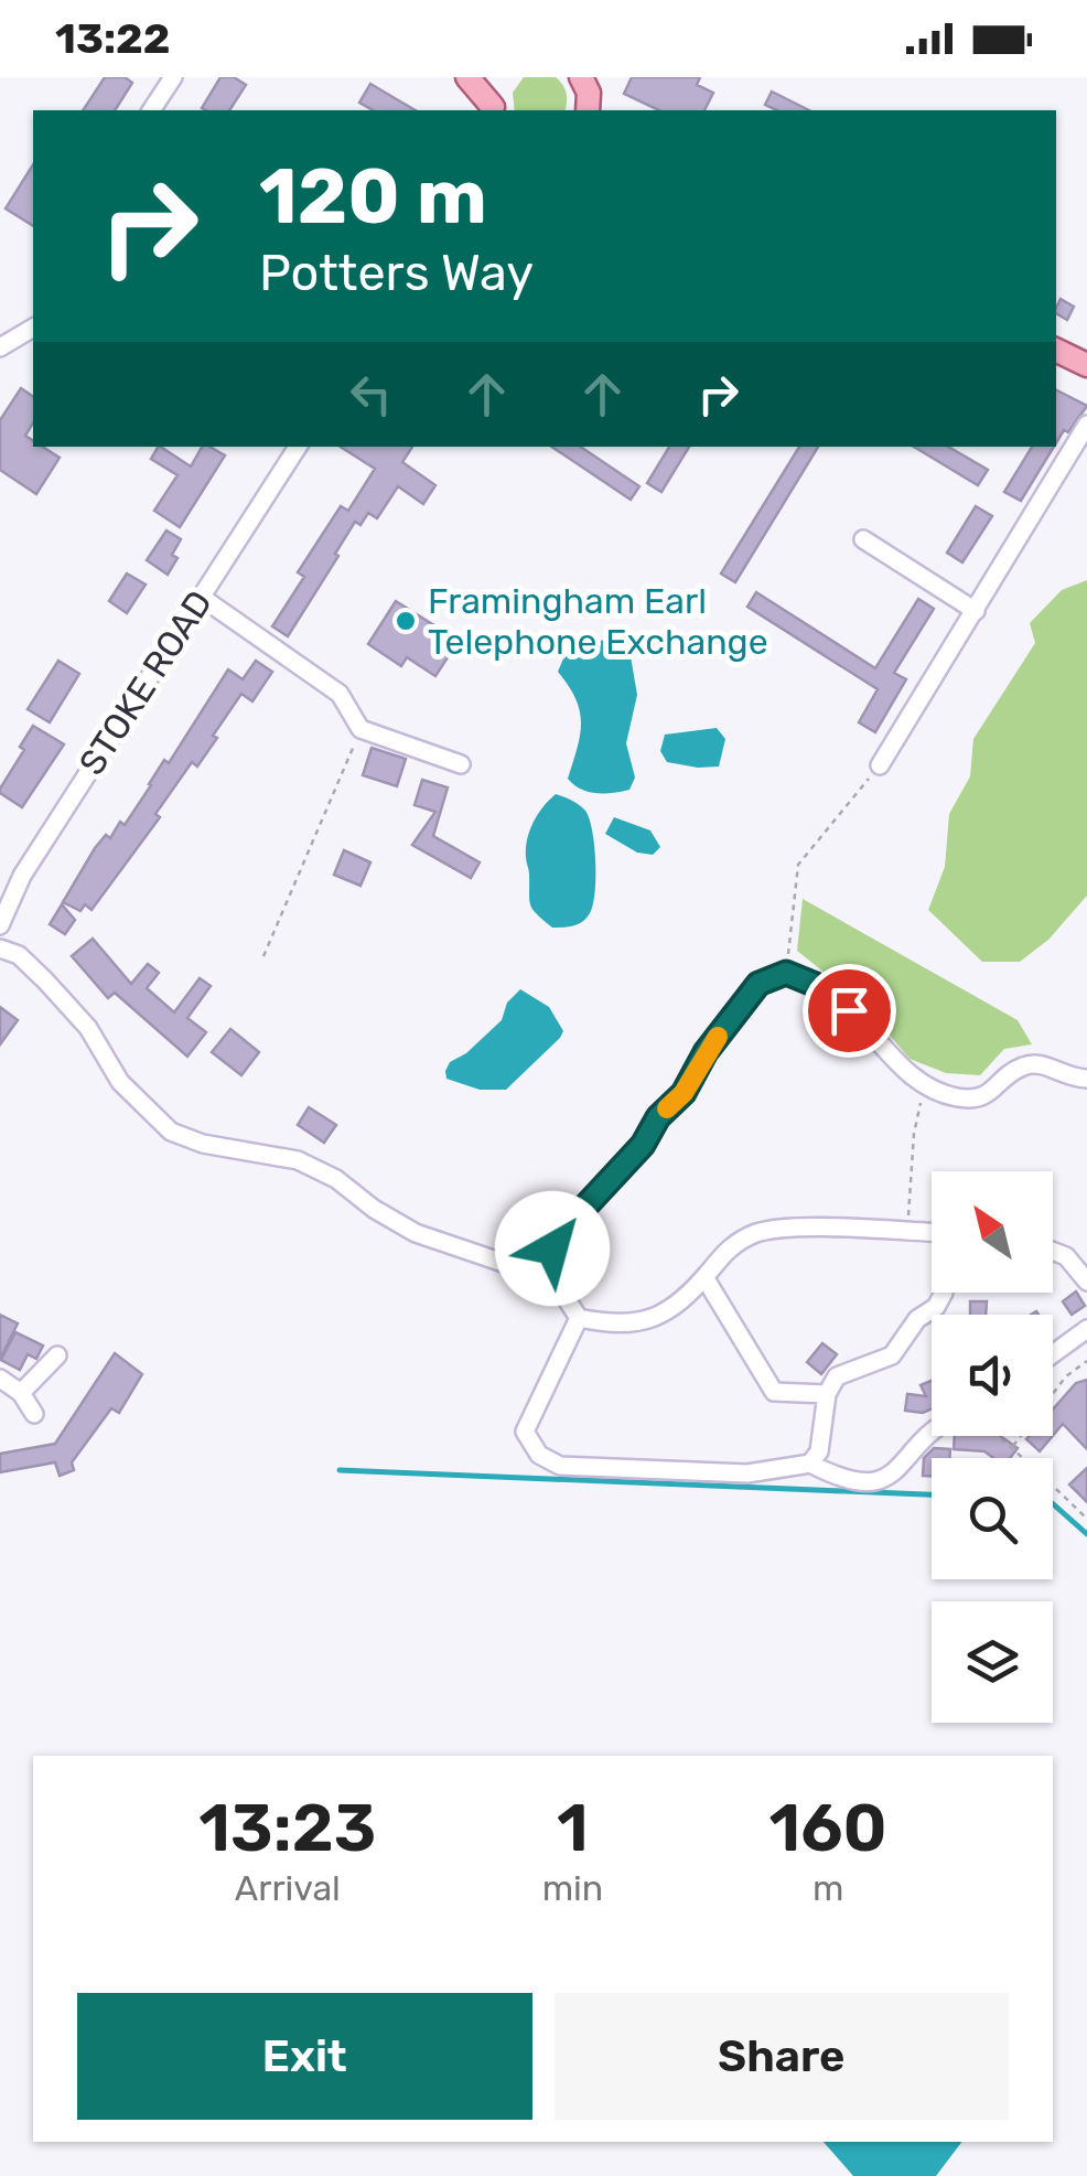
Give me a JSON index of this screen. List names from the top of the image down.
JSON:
{
  "streets": {
    "street": ["STOKE ROAD"]
  },
  "places": ["Framingham Earl Telephone Exchange"],
  "north": "top left",
  "page": {
    "status": "13:22",
    "turn": ["120 m", "Potters Way"],
    "eta": [
      "13:23",
      "Arrival",
      "1",
      "min",
      "160",
      "m"
    ],
    "buttons": ["Exit", "Share"]
  }
}
